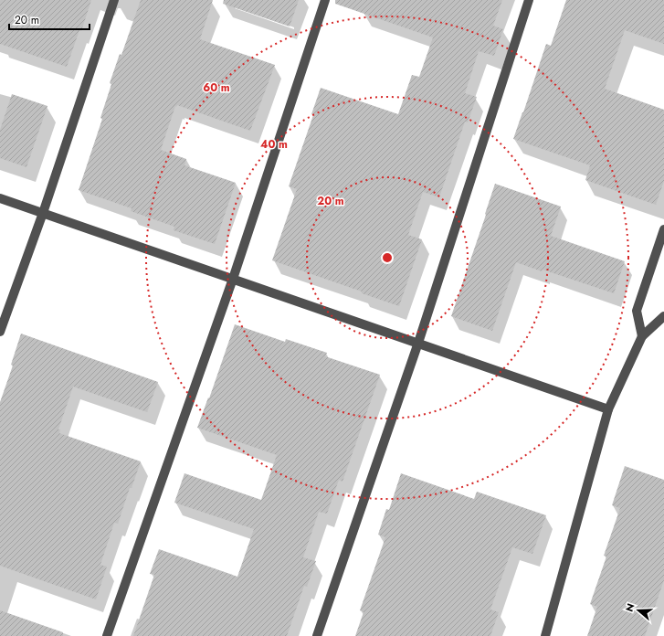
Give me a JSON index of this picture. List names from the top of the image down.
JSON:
{
  "scale_bar": "20 m",
  "north": "left",
  "rings": ["60 m", "40 m", "20 m"]
}
